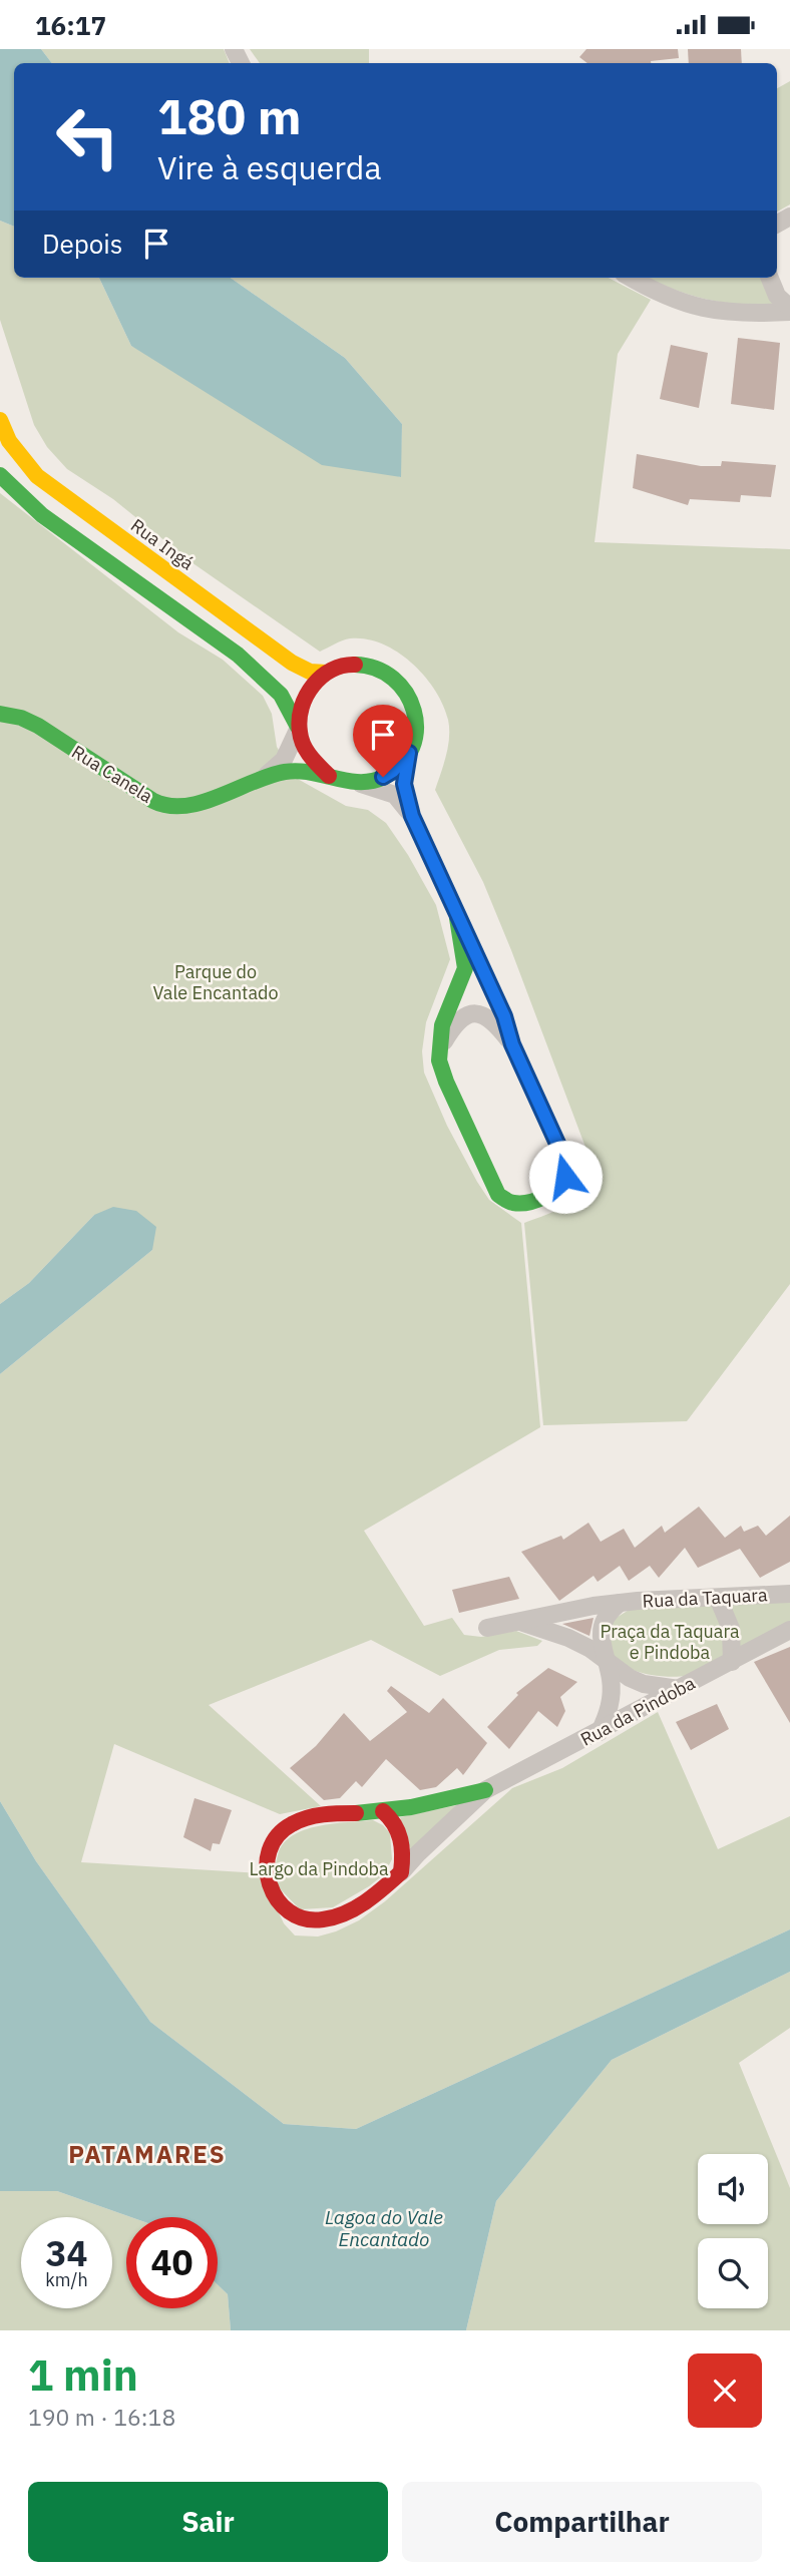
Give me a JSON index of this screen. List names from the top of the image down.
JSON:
{
  "streets": {
    "street": [
      "Rua Ingá",
      "Rua Canela",
      "Rua da Taquara",
      "Rua da Pindoba"
    ]
  },
  "crossings": [
    ["Rua Ingá", "Rua Canela"],
    ["Rua da Taquara", "Rua da Pindoba"]
  ],
  "districts": ["PATAMARES"],
  "water": ["Lagoa do Vale Encantado"],
  "parks": ["Parque do Vale Encantado", "Praça da Taquara e Pindoba", "Largo da Pindoba"],
  "page": {
    "status": "16:17",
    "turn": ["180 m", "Vire à esquerda"],
    "then": "Depois",
    "speed": "34 km/h",
    "limit": "40",
    "heading": ["1 min", "190 m · 16:18"],
    "buttons": ["Sair", "Compartilhar"]
  }
}
